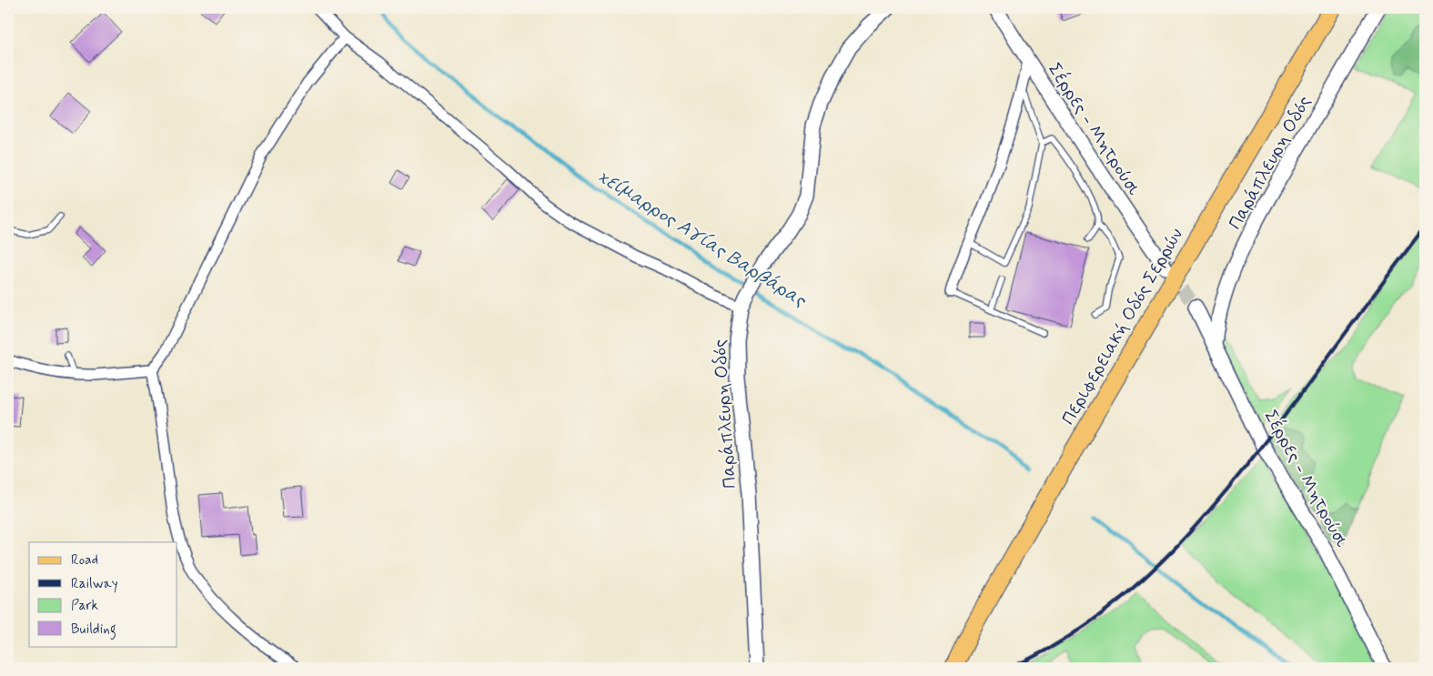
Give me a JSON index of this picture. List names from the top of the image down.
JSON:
{
  "streets": {
    "main road": ["Περιφερειακή Οδός Σερρών"],
    "street": ["Σέρρες - Μητρούσι", "Παράπλευρη Οδός"]
  },
  "crossings": [
    ["Σέρρες - Μητρούσι", "Παράπλευρη Οδός"]
  ],
  "water": ["χείμαρρος Αγίας Βαρβάρας"],
  "legend": [
    "Road",
    "Railway",
    "Park",
    "Building"
  ]
}
